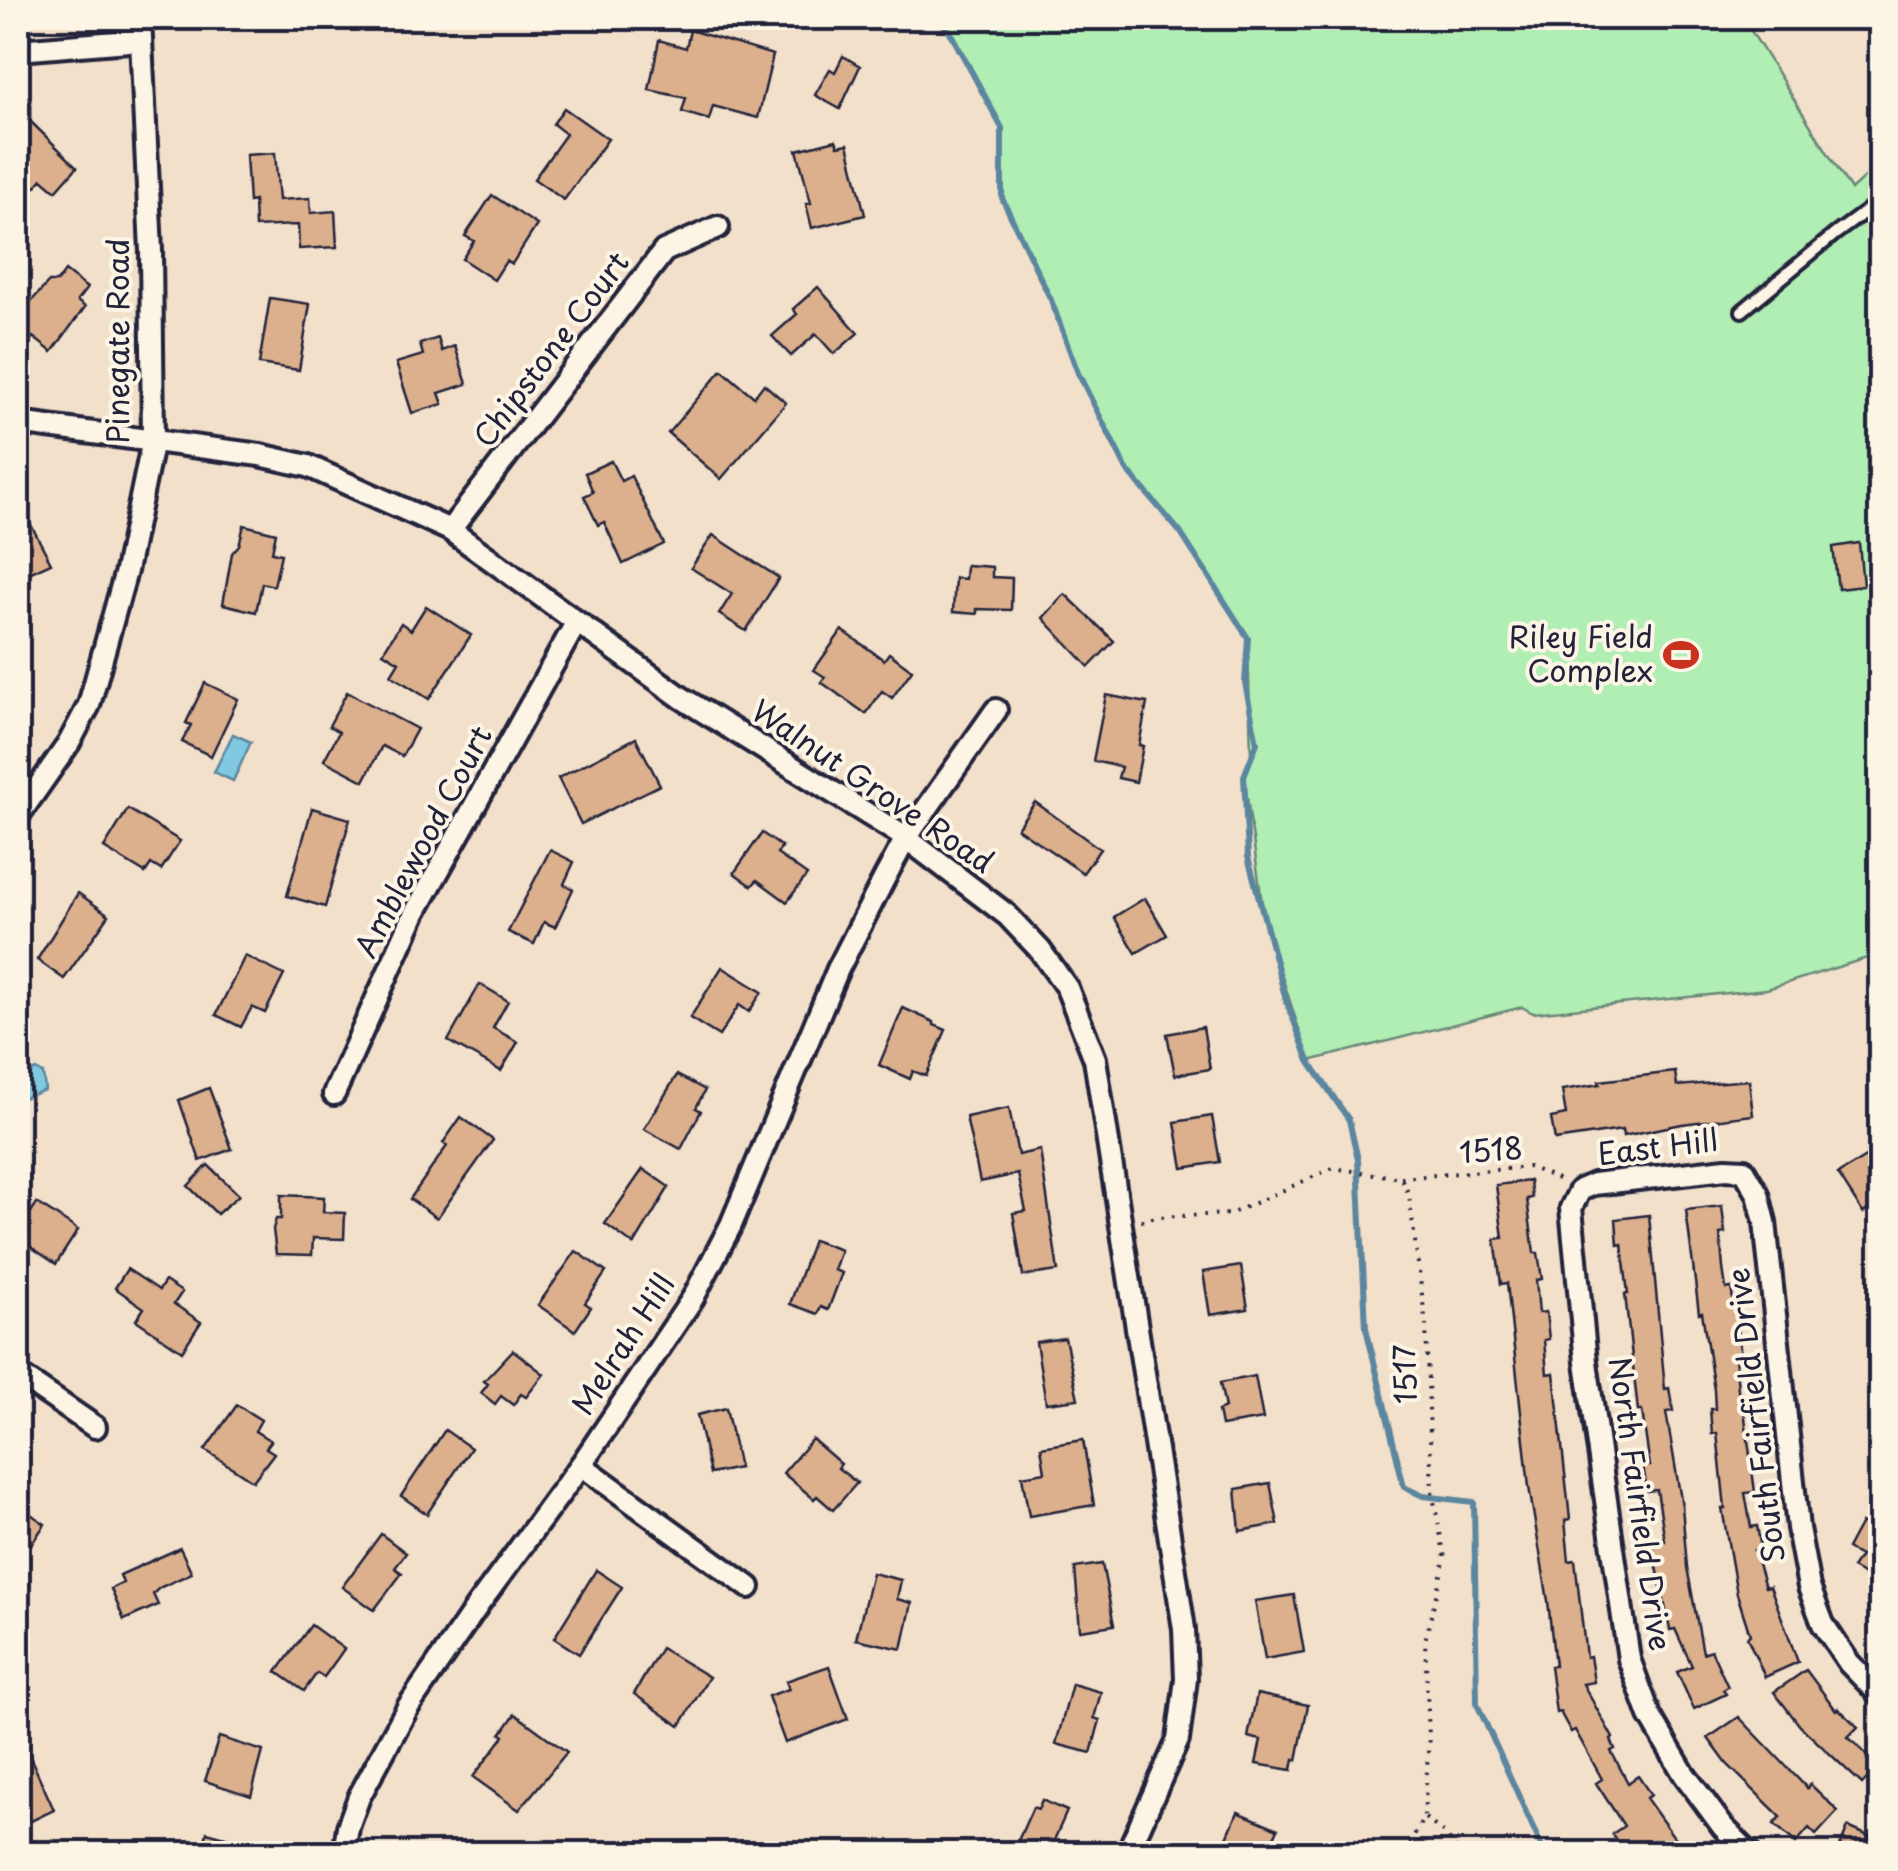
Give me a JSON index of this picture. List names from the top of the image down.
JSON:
{
  "streets": {
    "street": [
      "Pinegate Road",
      "Chipstone Court",
      "Walnut Grove Road",
      "Amblewood Court",
      "East Hill",
      "Melrah Hill",
      "South Fairfield Drive",
      "North Fairfield Drive"
    ],
    "path": ["1518", "1517"]
  },
  "crossings": [
    ["Pinegate Road", "Walnut Grove Road"],
    ["Chipstone Court", "Walnut Grove Road"],
    ["Walnut Grove Road", "Amblewood Court"],
    ["Walnut Grove Road", "Melrah Hill"],
    ["East Hill", "1518"],
    ["East Hill", "South Fairfield Drive"],
    ["East Hill", "North Fairfield Drive"],
    ["1518", "1517"],
    ["1518", "North Fairfield Drive"]
  ],
  "places": {
    "sports": ["Riley Field Complex"]
  }
}
